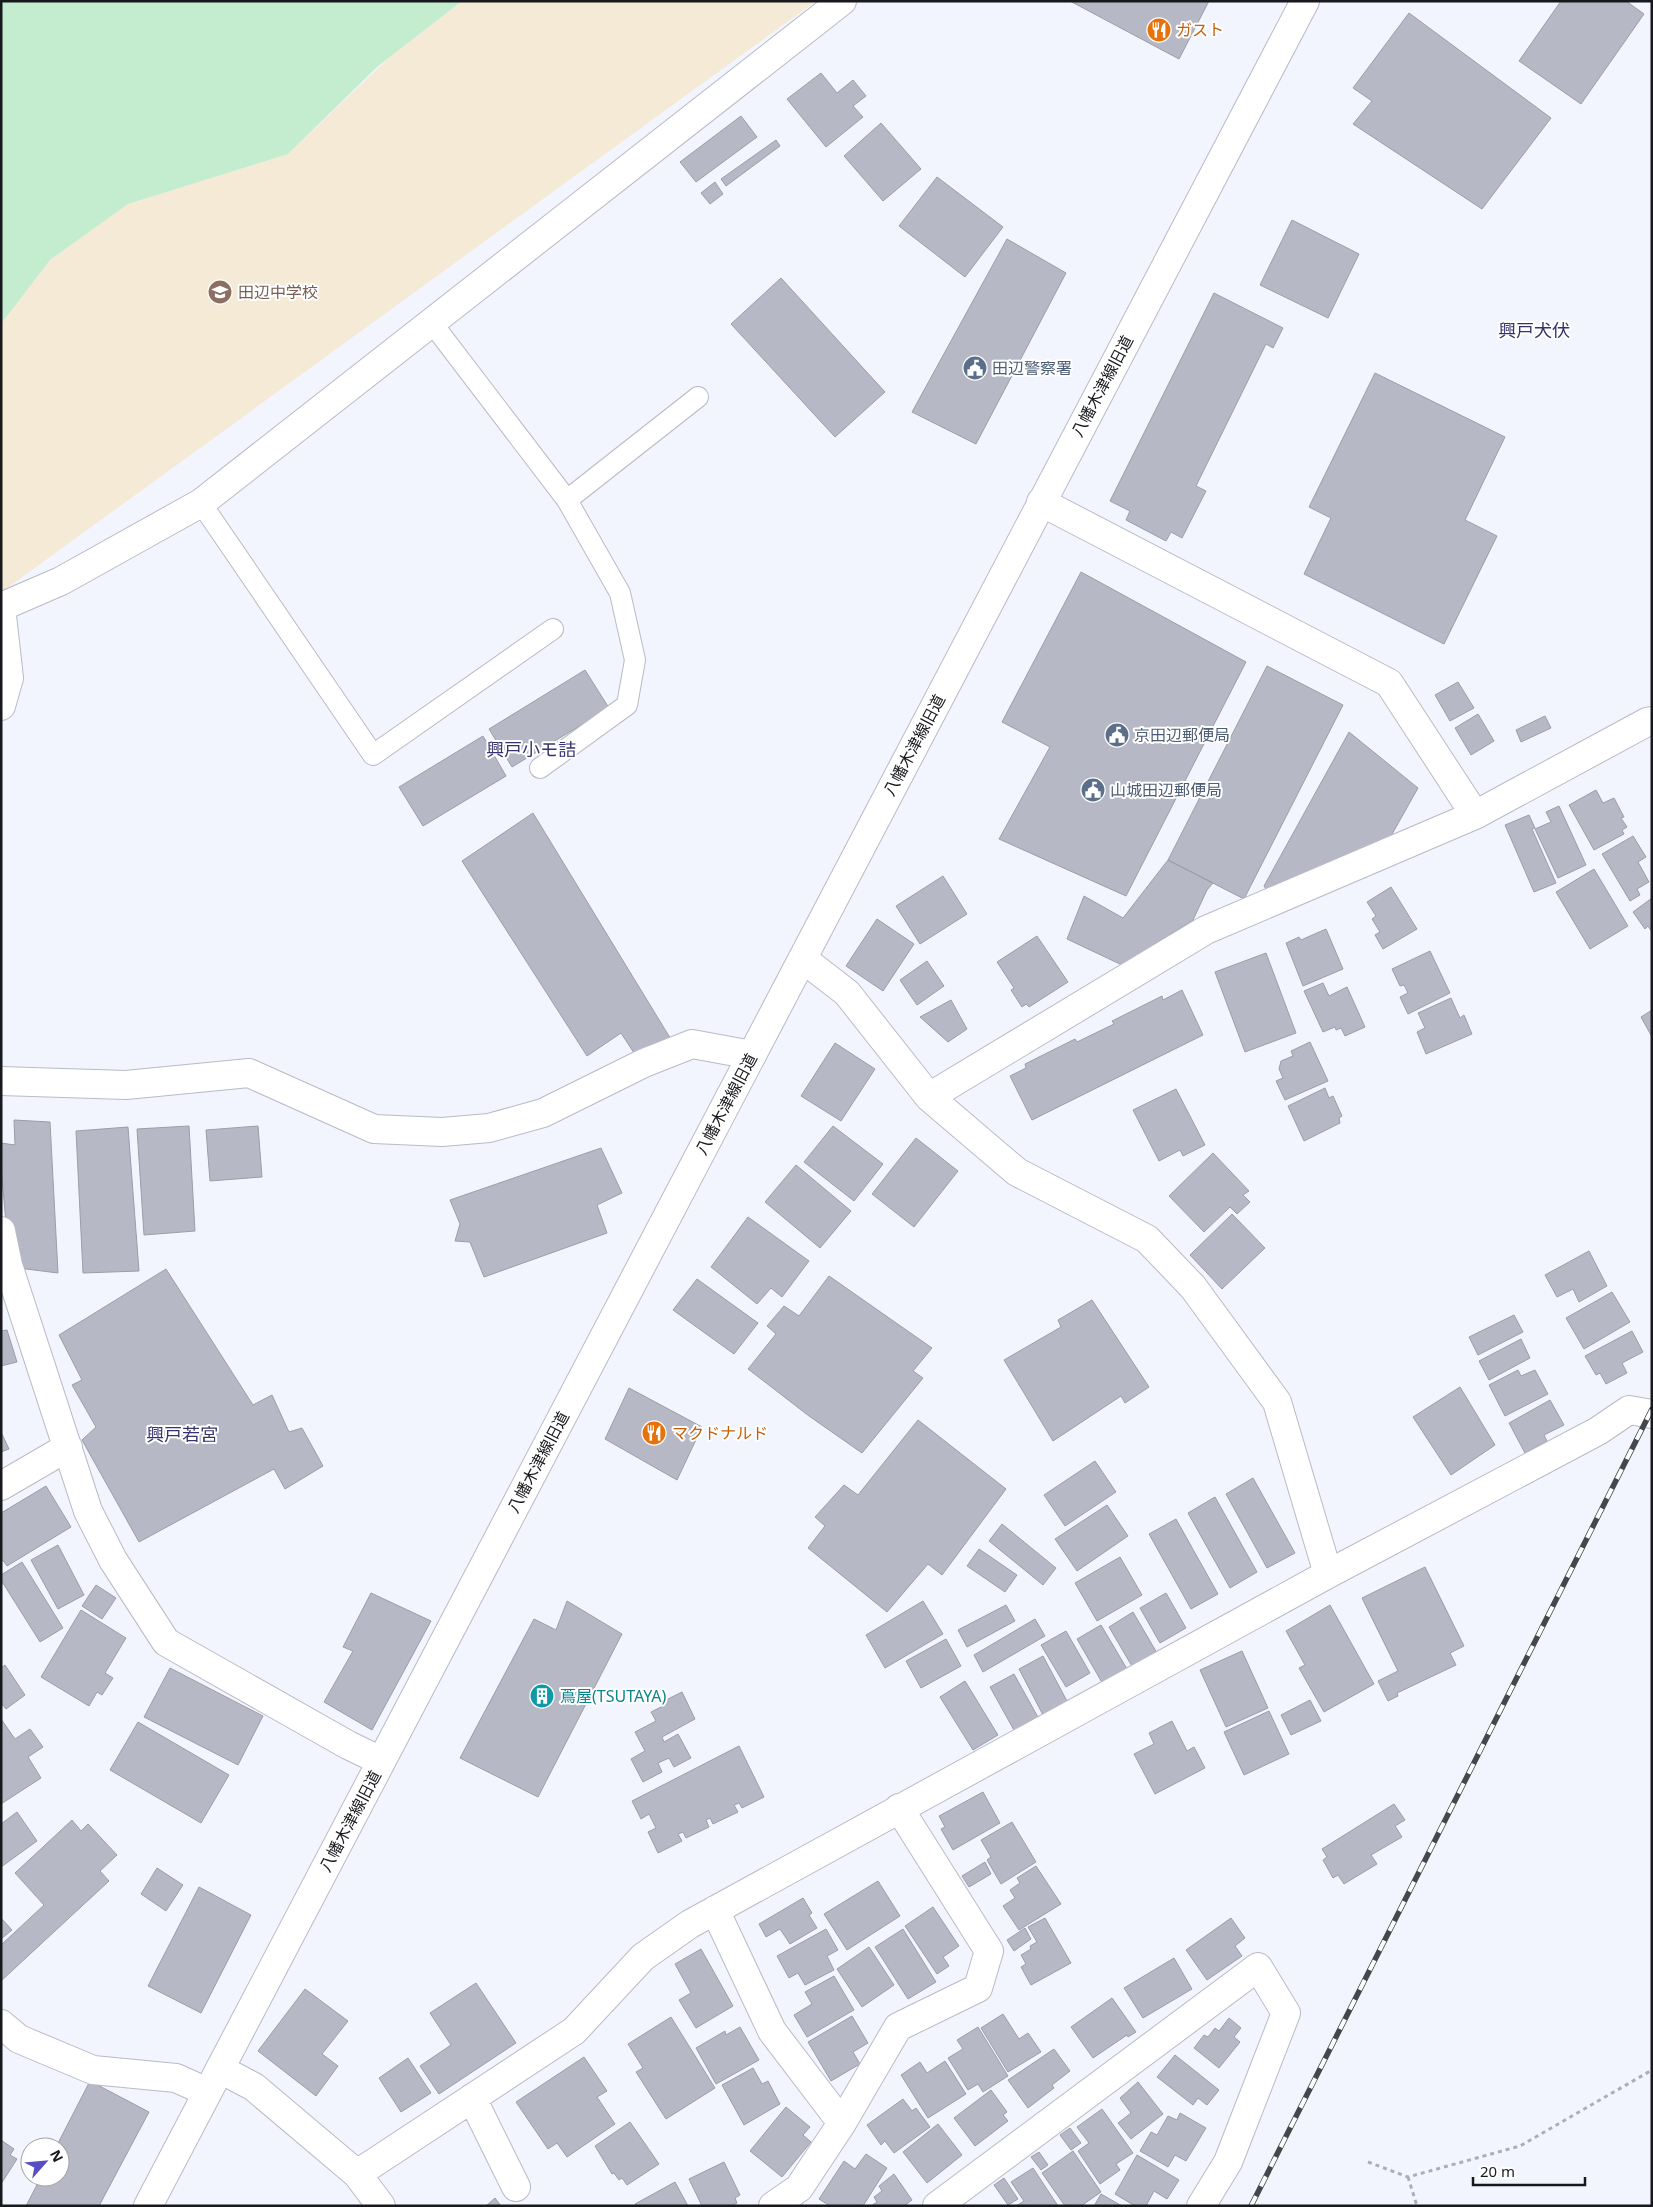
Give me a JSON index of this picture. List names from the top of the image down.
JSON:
{
  "streets": {
    "street": ["八幡木津線旧道"]
  },
  "districts": ["興戸犬伏", "興戸小モ詰", "興戸若宮"],
  "places": {
    "restaurant": ["ガスト", "マクドナルド"],
    "school or university": ["田辺中学校"],
    "public building": ["田辺警察署", "京田辺郵便局", "山城田辺郵便局"],
    "building": ["蔦屋(TSUTAYA)"]
  },
  "scale_bar": "20 m",
  "north": "top right"
}
